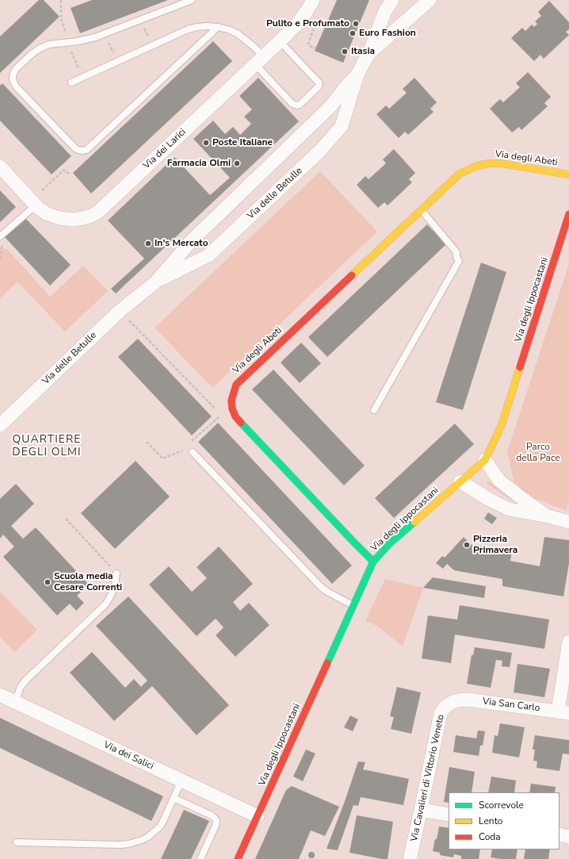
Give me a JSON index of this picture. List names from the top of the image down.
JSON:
{
  "streets": {
    "street": [
      "Via dei Larici",
      "Via degli Abeti",
      "Via delle Betulle",
      "Via degli Ippocastani",
      "Via San Carlo",
      "Via dei Salici",
      "Via Cavalieri di Vittorio Veneto"
    ]
  },
  "crossings": [
    ["Via degli Abeti", "Via degli Ippocastani"],
    ["Via degli Ippocastani", "Via dei Salici"],
    ["Via San Carlo", "Via Cavalieri di Vittorio Veneto"]
  ],
  "districts": ["QUARTIERE DEGLI OLMI"],
  "parks": ["Parco della Pace"],
  "places": [
    "Pulito e Profumato",
    "Euro Fashion",
    "Itasia",
    "Poste Italiane",
    "Farmacia Olmi",
    "In's Mercato",
    "Pizzeria Primavera",
    "Scuola media Cesare Correnti"
  ],
  "legend": ["Scorrevole", "Lento", "Coda"]
}
